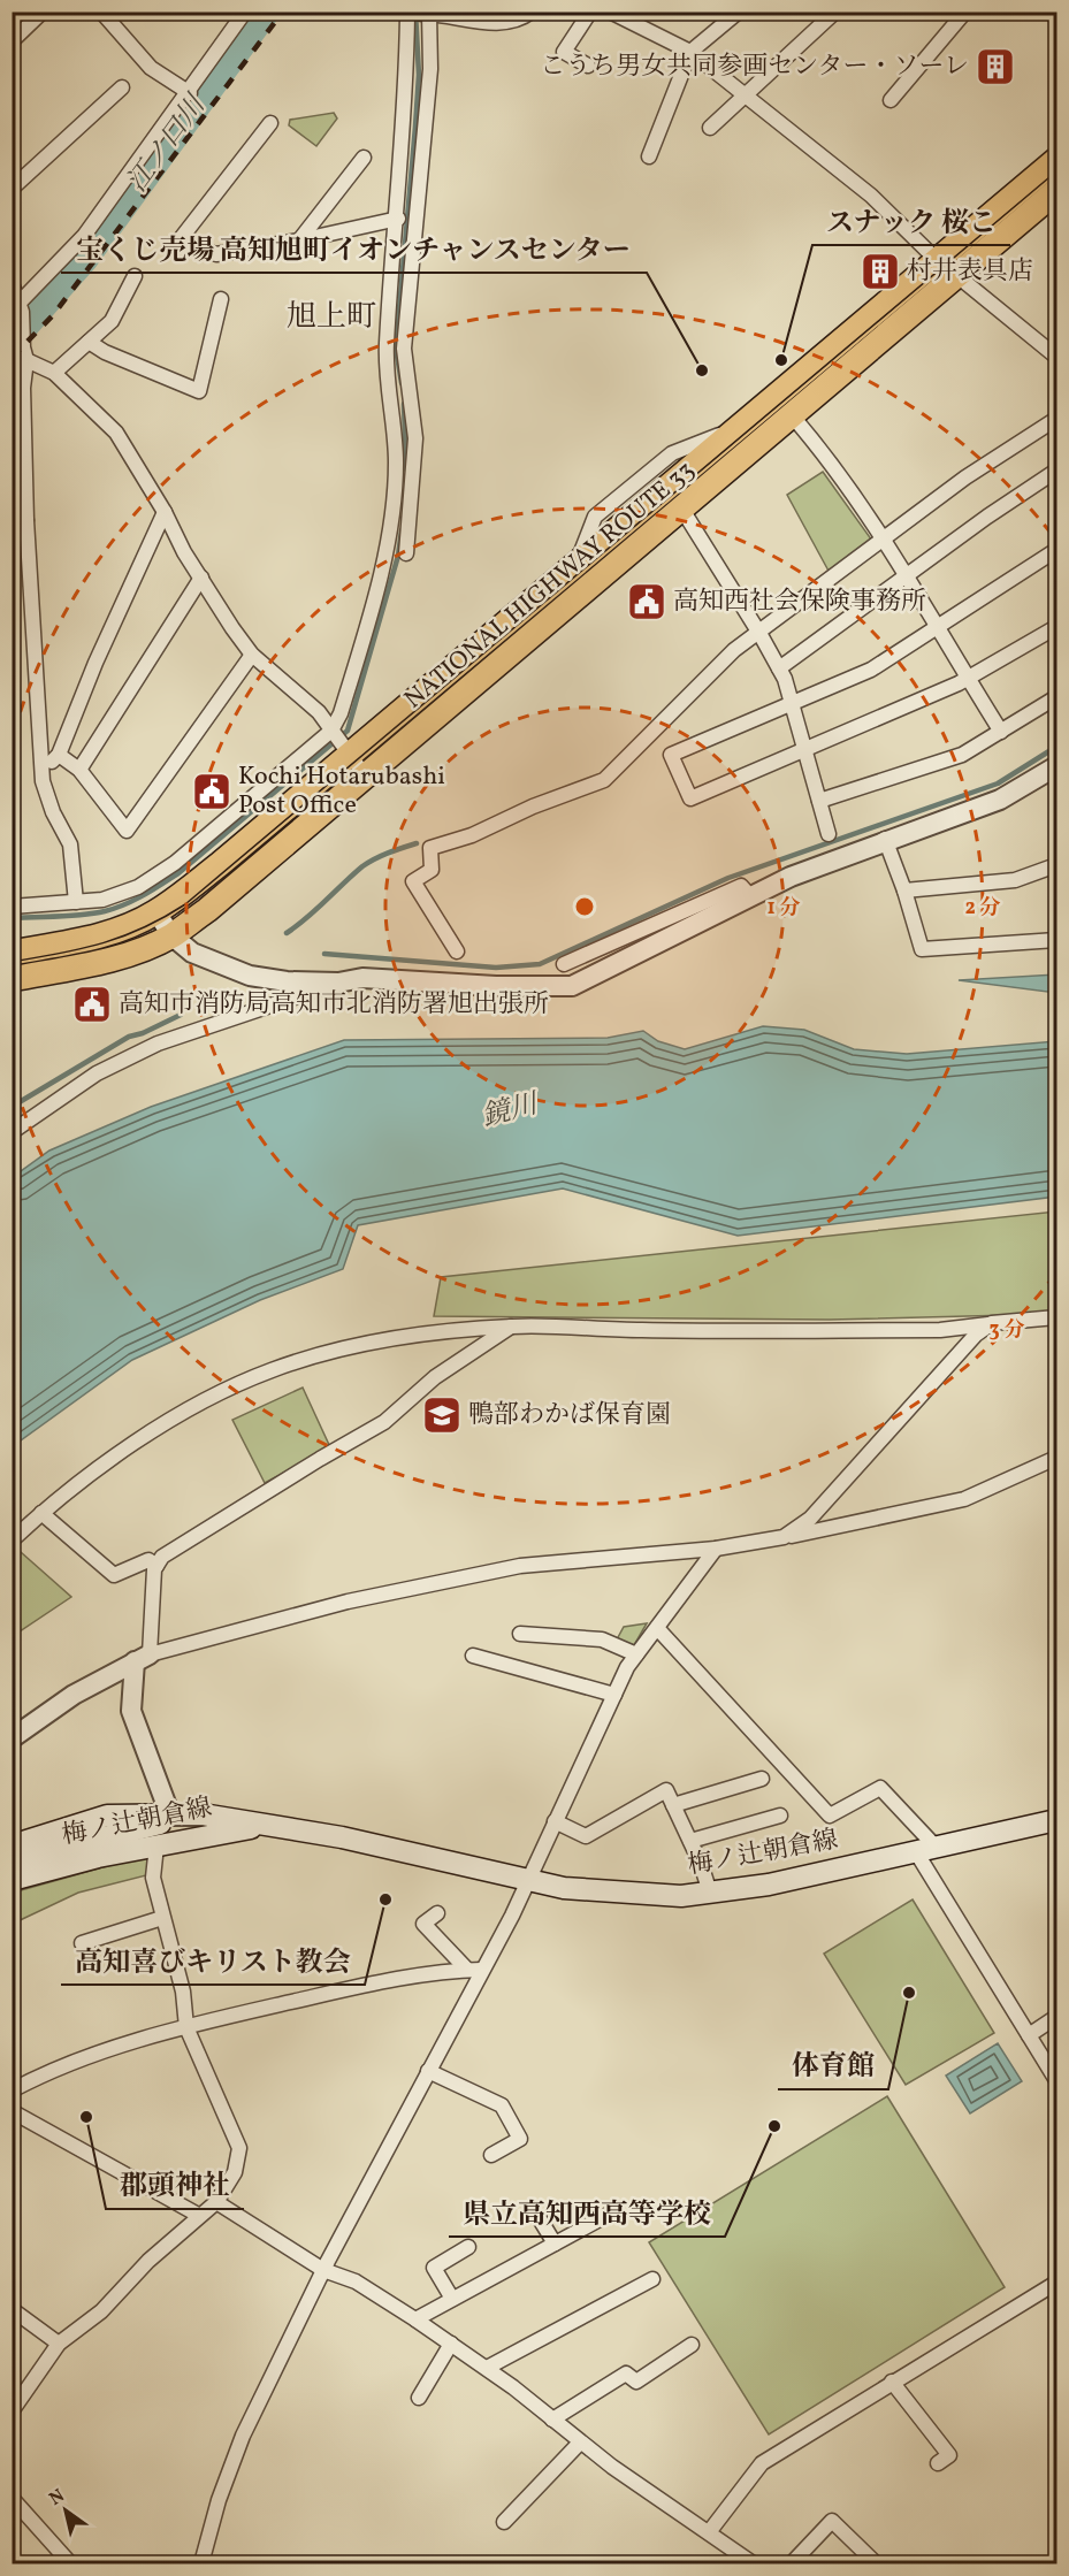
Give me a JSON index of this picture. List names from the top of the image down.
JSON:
{
  "streets": {
    "highway": ["NATIONAL HIGHWAY ROUTE 33"],
    "main road": ["梅ノ辻朝倉線"]
  },
  "districts": ["旭上町"],
  "water": ["江ノ口川", "鏡川"],
  "places": {
    "building": ["こうち男女共同参画センター・ソーレ", "村井表具店"],
    "other": [
      "スナック 桜こ",
      "宝くじ売場 高知旭町イオンチャンスセンター",
      "高知喜びキリスト教会",
      "体育館",
      "郡頭神社",
      "県立高知西高等学校"
    ],
    "public building": ["高知西社会保険事務所", "Kochi Hotarubashi Post Office", "高知市消防局高知市北消防署旭出張所"],
    "school or university": ["鴨部わかば保育園"]
  },
  "north": "top left",
  "rings": ["1 分", "2 分", "3 分"]
}
